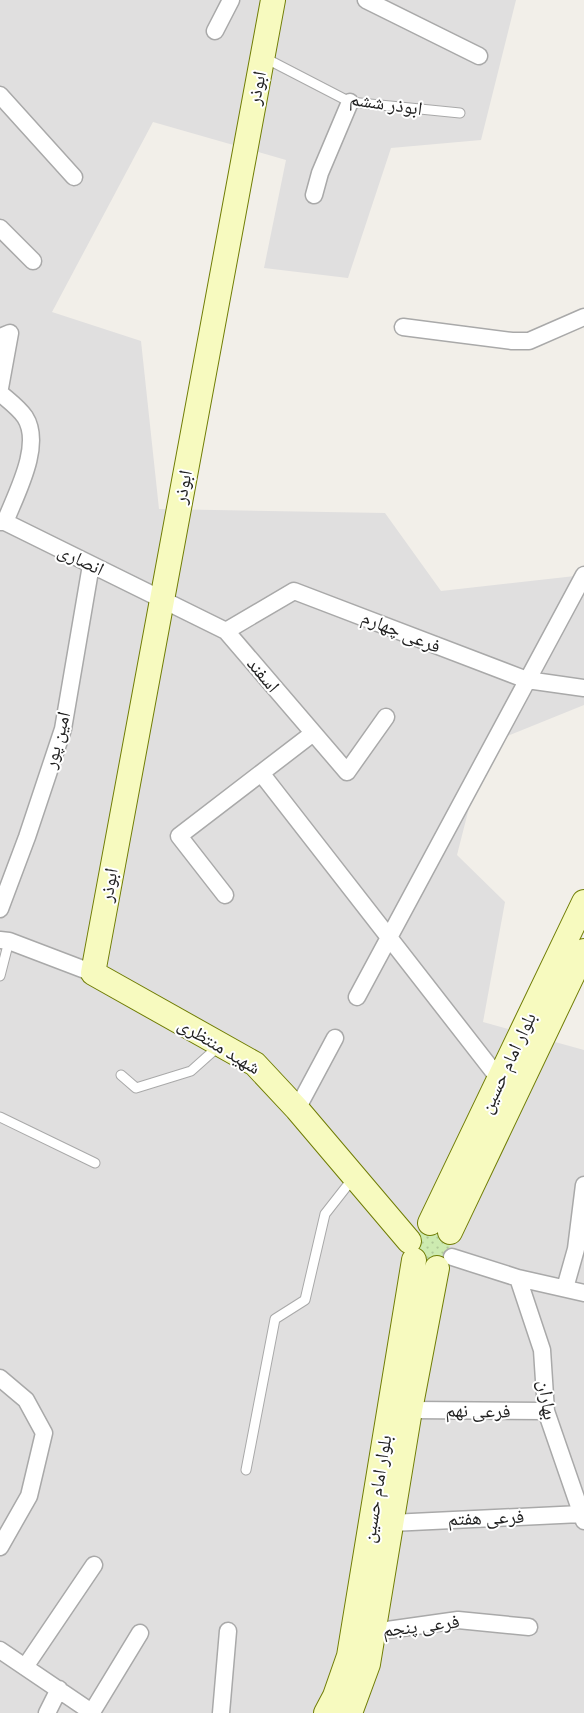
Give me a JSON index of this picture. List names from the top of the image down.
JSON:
{
  "streets": {
    "street": [
      "ابوذر",
      "انصاری",
      "فرعی چهارم",
      "اسفند",
      "امین پور",
      "شهید منتظری",
      "بلوار امام حسین",
      "بهاران",
      "فرعی نهم",
      "فرعی هفتم",
      "فرعی پنجم"
    ],
    "lane": ["ابوذر ششم"]
  },
  "crossings": [
    ["ابوذر", "ابوذر ششم"],
    ["ابوذر", "انصاری"],
    ["ابوذر", "اسفند"],
    ["ابوذر", "شهید منتظری"],
    ["انصاری", "اسفند"],
    ["انصاری", "امین پور"],
    ["فرعی چهارم", "اسفند"],
    ["شهید منتظری", "بلوار امام حسین"],
    ["بلوار امام حسین", "فرعی نهم"],
    ["بلوار امام حسین", "فرعی هفتم"],
    ["بلوار امام حسین", "فرعی پنجم"],
    ["بهاران", "فرعی نهم"],
    ["بهاران", "فرعی هفتم"]
  ]
}
